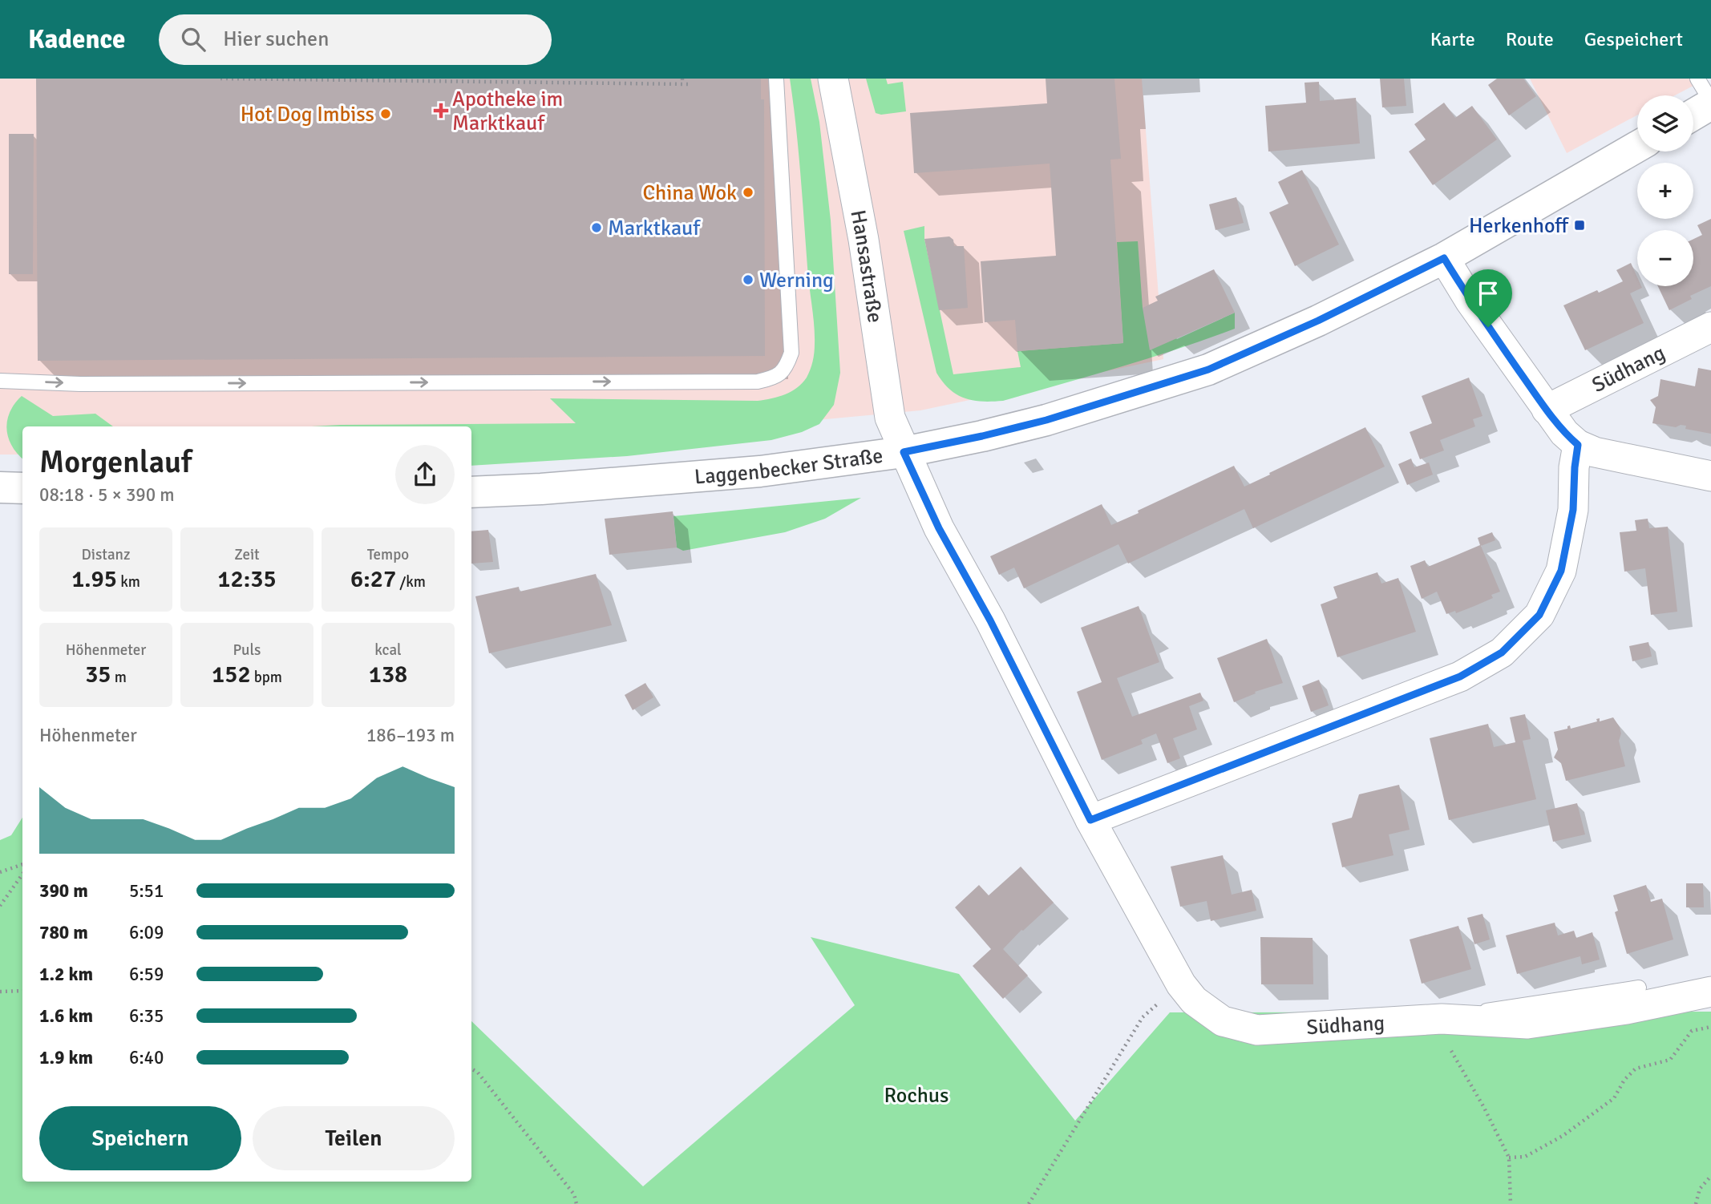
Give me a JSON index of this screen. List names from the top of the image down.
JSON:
{
  "streets": {
    "street": ["Hansastraße", "Südhang", "Laggenbecker Straße"]
  },
  "crossings": [
    ["Hansastraße", "Südhang"],
    ["Hansastraße", "Laggenbecker Straße"],
    ["Südhang", "Laggenbecker Straße"]
  ],
  "parks": ["Rochus"],
  "places": {
    "health": ["Apotheke im Marktkauf"],
    "other": [
      "Hot Dog Imbiss",
      "China Wok",
      "Marktkauf",
      "Werning"
    ],
    "transit": ["Herkenhoff"]
  },
  "page": {
    "header": "Kadence",
    "search": "Hier suchen",
    "nav": ["Karte", "Route", "Gespeichert"],
    "map_buttons": ["+", "−"],
    "heading": ["Morgenlauf", "08:18 · 5 × 390 m"],
    "stats": [
      ["Distanz", "1.95 km"],
      ["Zeit", "12:35"],
      ["Tempo", "6:27 /km"],
      ["Höhenmeter", "35 m"],
      ["Puls", "152 bpm"],
      ["kcal", "138"]
    ],
    "chart": ["Höhenmeter", "186–193 m"],
    "list": [
      {
        "name": "390 m",
        "note": "5:51"
      },
      {
        "name": "780 m",
        "note": "6:09"
      },
      {
        "name": "1.2 km",
        "note": "6:59"
      },
      {
        "name": "1.6 km",
        "note": "6:35"
      },
      {
        "name": "1.9 km",
        "note": "6:40"
      }
    ],
    "buttons": ["Speichern", "Teilen"]
  }
}
